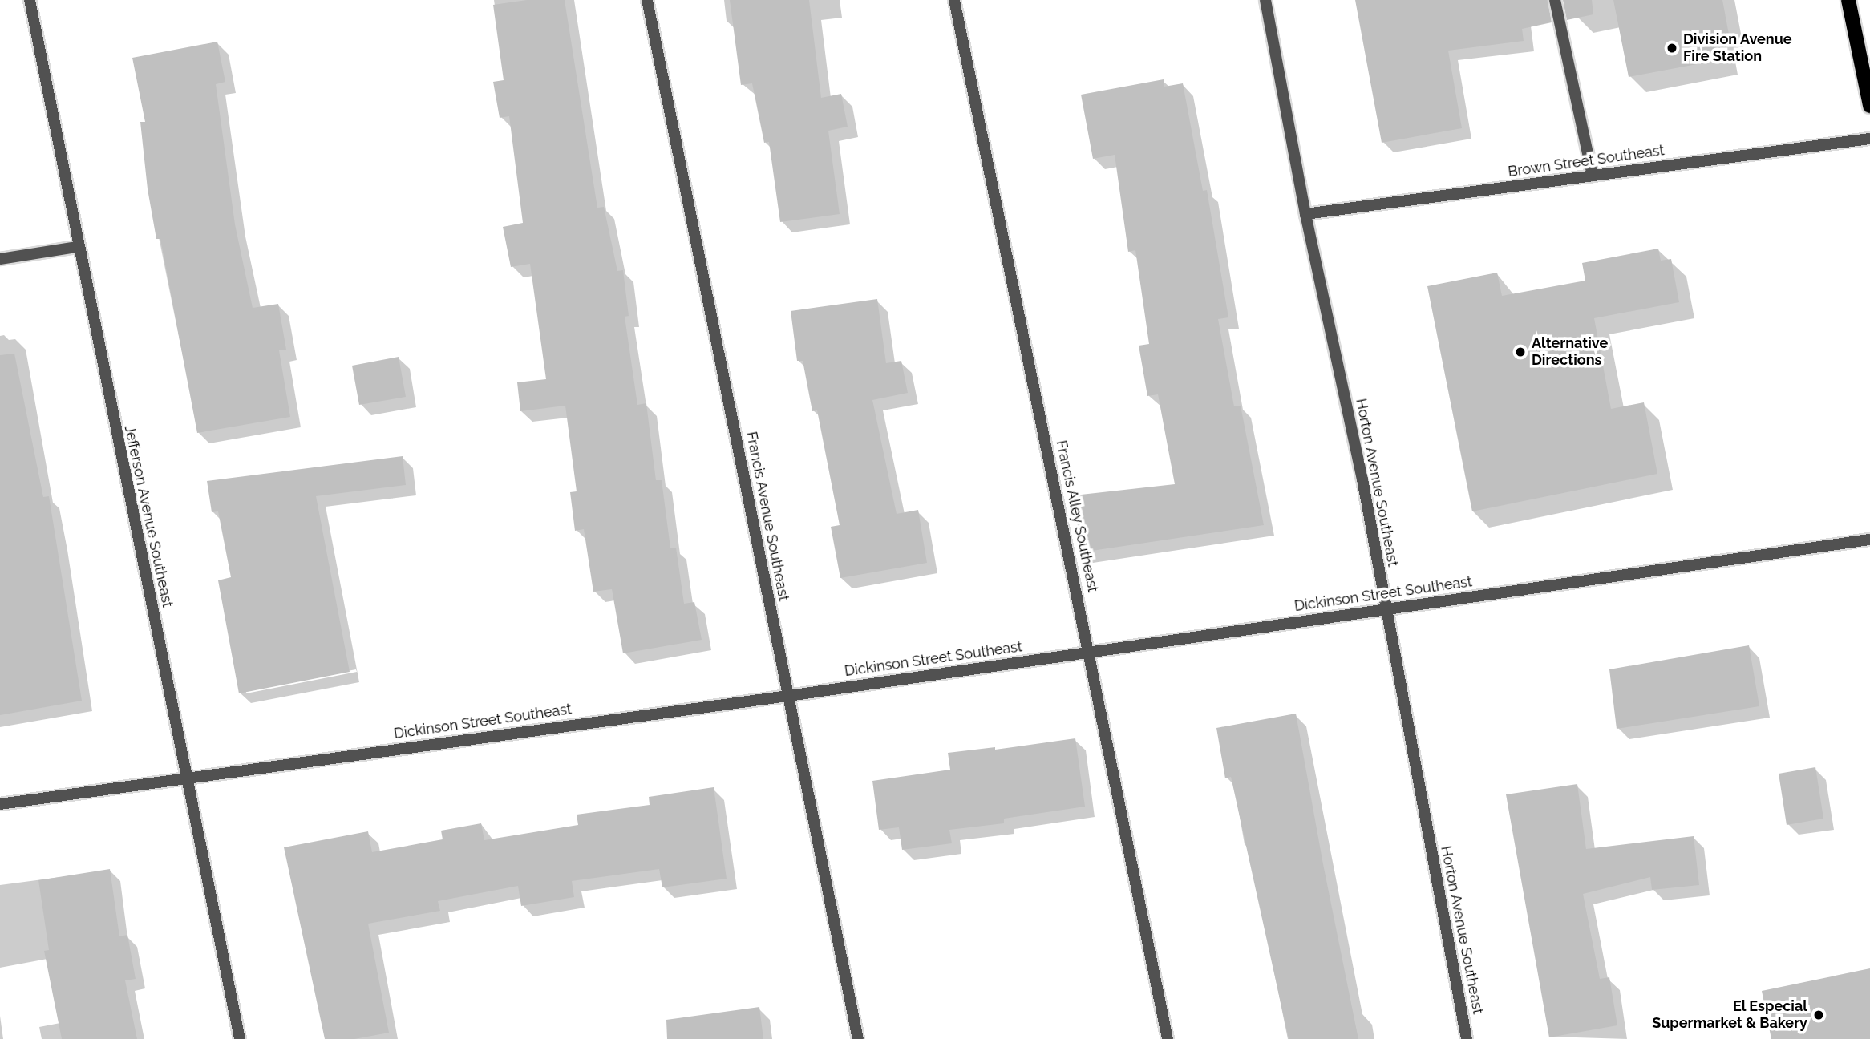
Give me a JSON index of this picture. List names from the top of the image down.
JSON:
{
  "streets": {
    "street": [
      "Brown Street Southeast",
      "Horton Avenue Southeast",
      "Jefferson Avenue Southeast",
      "Francis Avenue Southeast",
      "Francis Alley Southeast",
      "Dickinson Street Southeast"
    ]
  },
  "crossings": [
    ["Brown Street Southeast", "Horton Avenue Southeast"],
    ["Horton Avenue Southeast", "Dickinson Street Southeast"],
    ["Jefferson Avenue Southeast", "Dickinson Street Southeast"],
    ["Francis Avenue Southeast", "Dickinson Street Southeast"],
    ["Francis Alley Southeast", "Dickinson Street Southeast"]
  ],
  "places": ["Division Avenue Fire Station", "Alternative Directions", "El Especial Supermarket & Bakery"]
}
